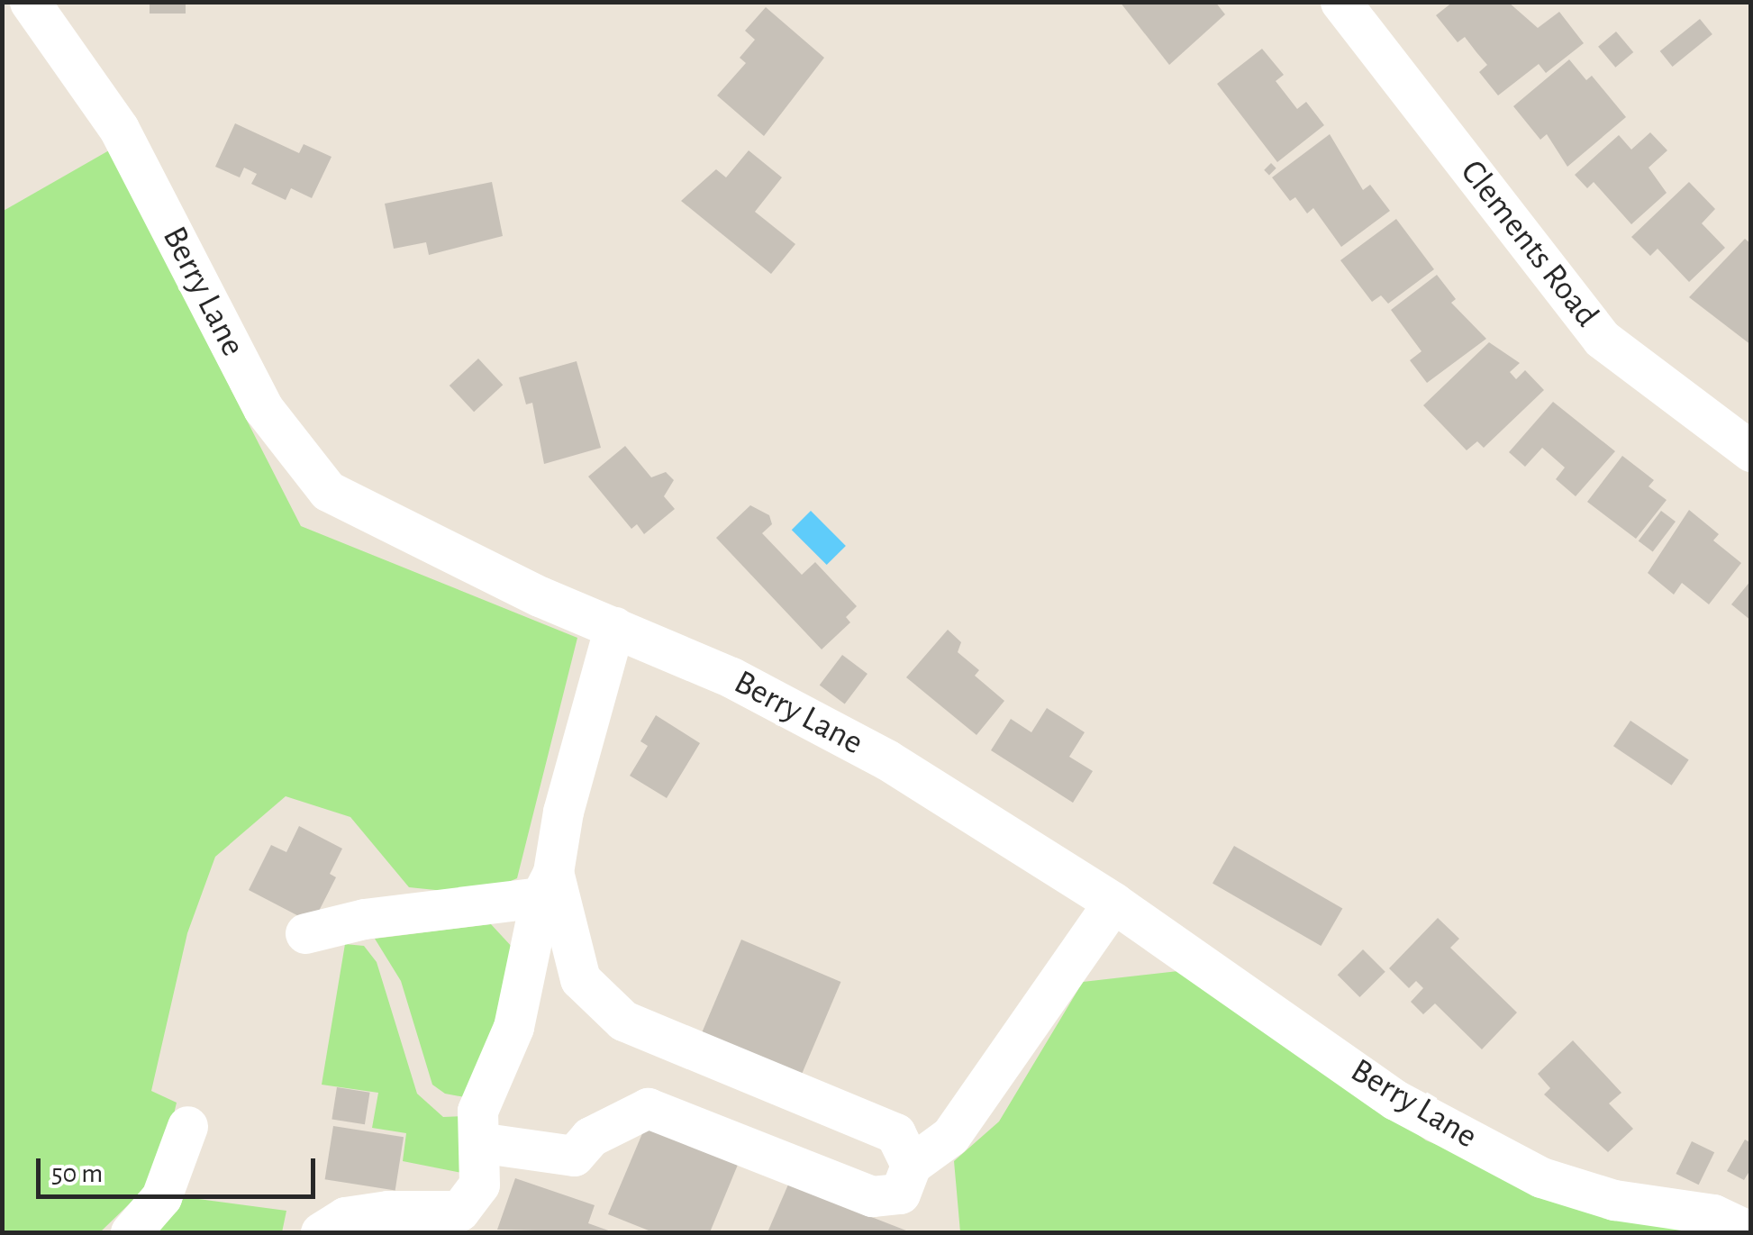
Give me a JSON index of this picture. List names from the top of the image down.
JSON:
{
  "streets": {
    "street": ["Clements Road", "Berry Lane"]
  },
  "scale_bar": "50 m"
}
